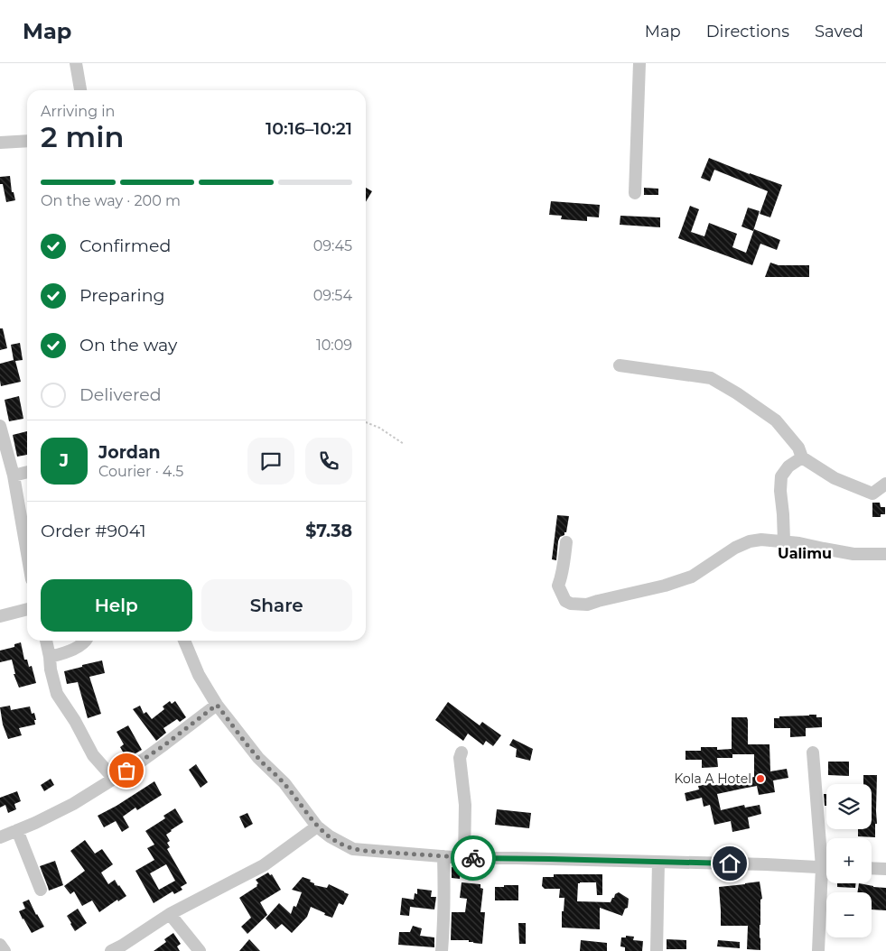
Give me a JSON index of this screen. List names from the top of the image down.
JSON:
{
  "districts": ["Ualimu"],
  "places": ["Kola A Hotel"],
  "page": {
    "header": "Map",
    "nav": ["Map", "Directions", "Saved"],
    "heading": ["2 min", "Arriving in", "10:16–10:21"],
    "panel": [
      "Jordan",
      "Courier · 4.5",
      "Order #9041",
      "$7.38"
    ],
    "bar": "On the way · 200 m",
    "list": [
      ["Confirmed", "09:45"],
      ["Preparing", "09:54"],
      ["On the way", "10:09"],
      "Delivered"
    ],
    "round": "J",
    "buttons": ["Help", "Share"],
    "map_buttons": ["+", "−"]
  }
}
